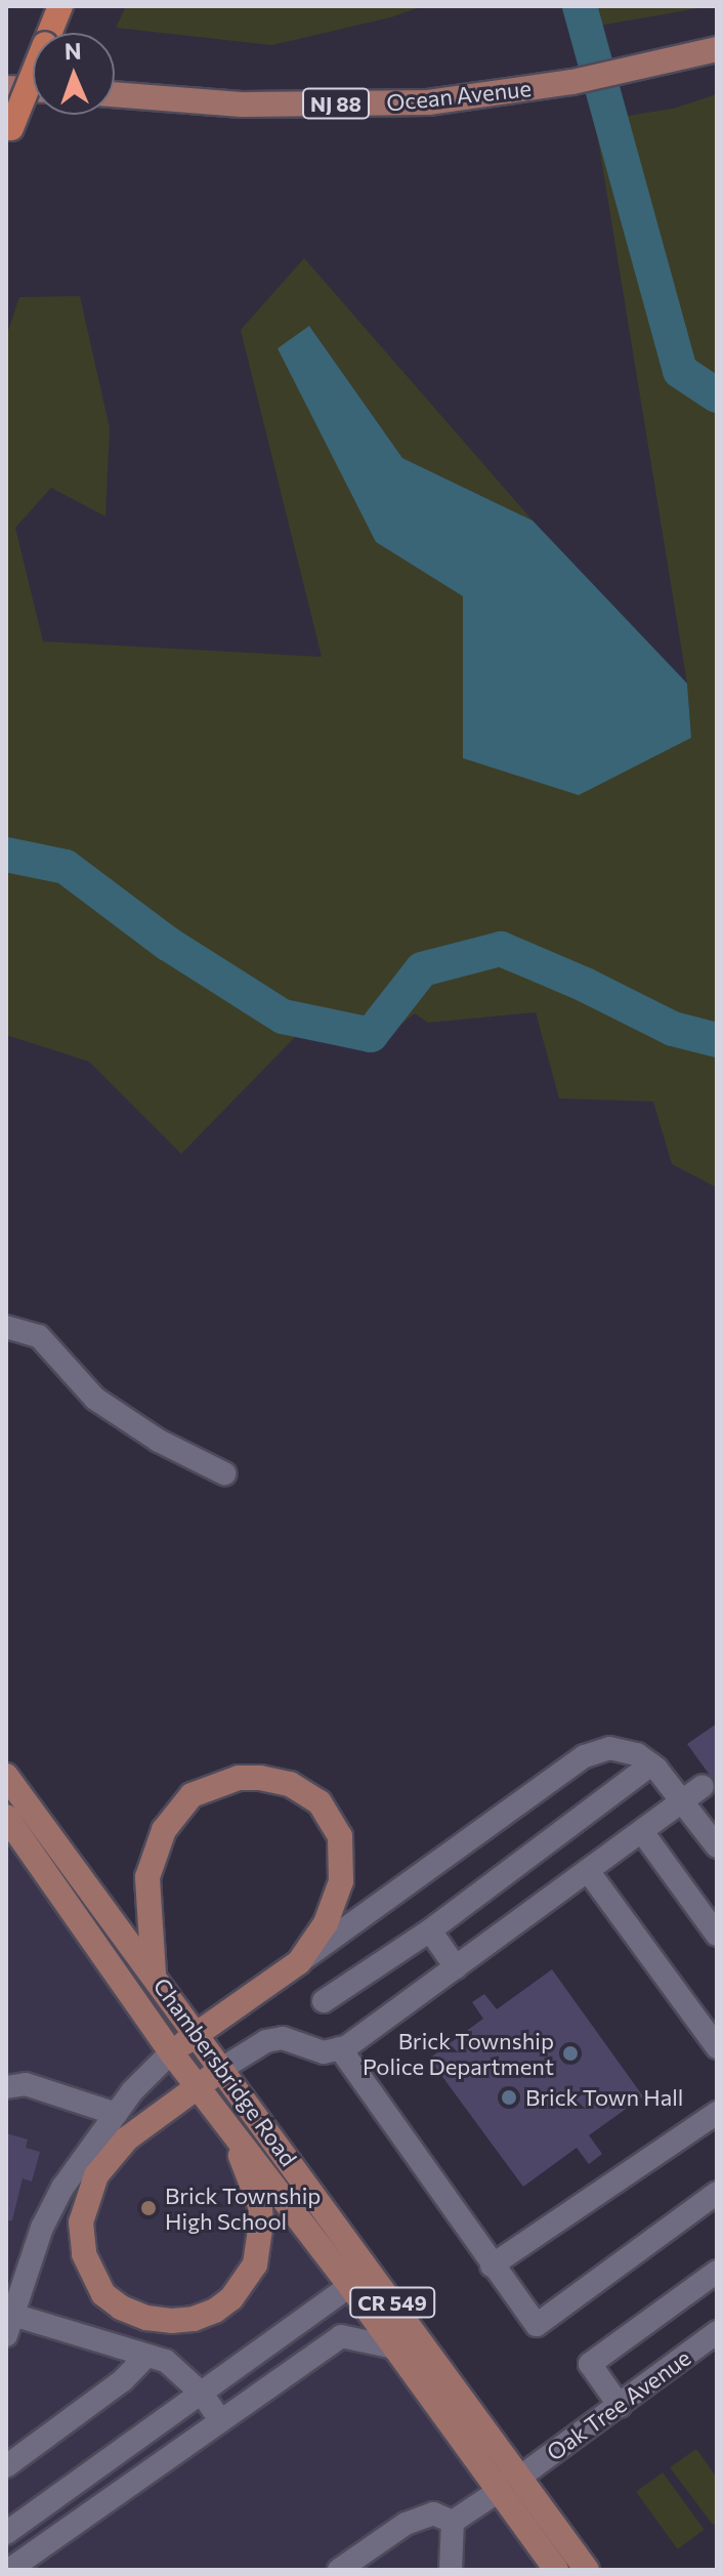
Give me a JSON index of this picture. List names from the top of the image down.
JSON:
{
  "streets": {
    "main road": [
      "Ocean Avenue",
      "NJ 88",
      "Chambersbridge Road",
      "CR 549"
    ],
    "lane": ["Oak Tree Avenue"]
  },
  "crossings": [
    ["Chambersbridge Road", "Oak Tree Avenue"]
  ],
  "places": ["Brick Township Police Department", "Brick Town Hall", "Brick Township High School"],
  "north": "top"
}
